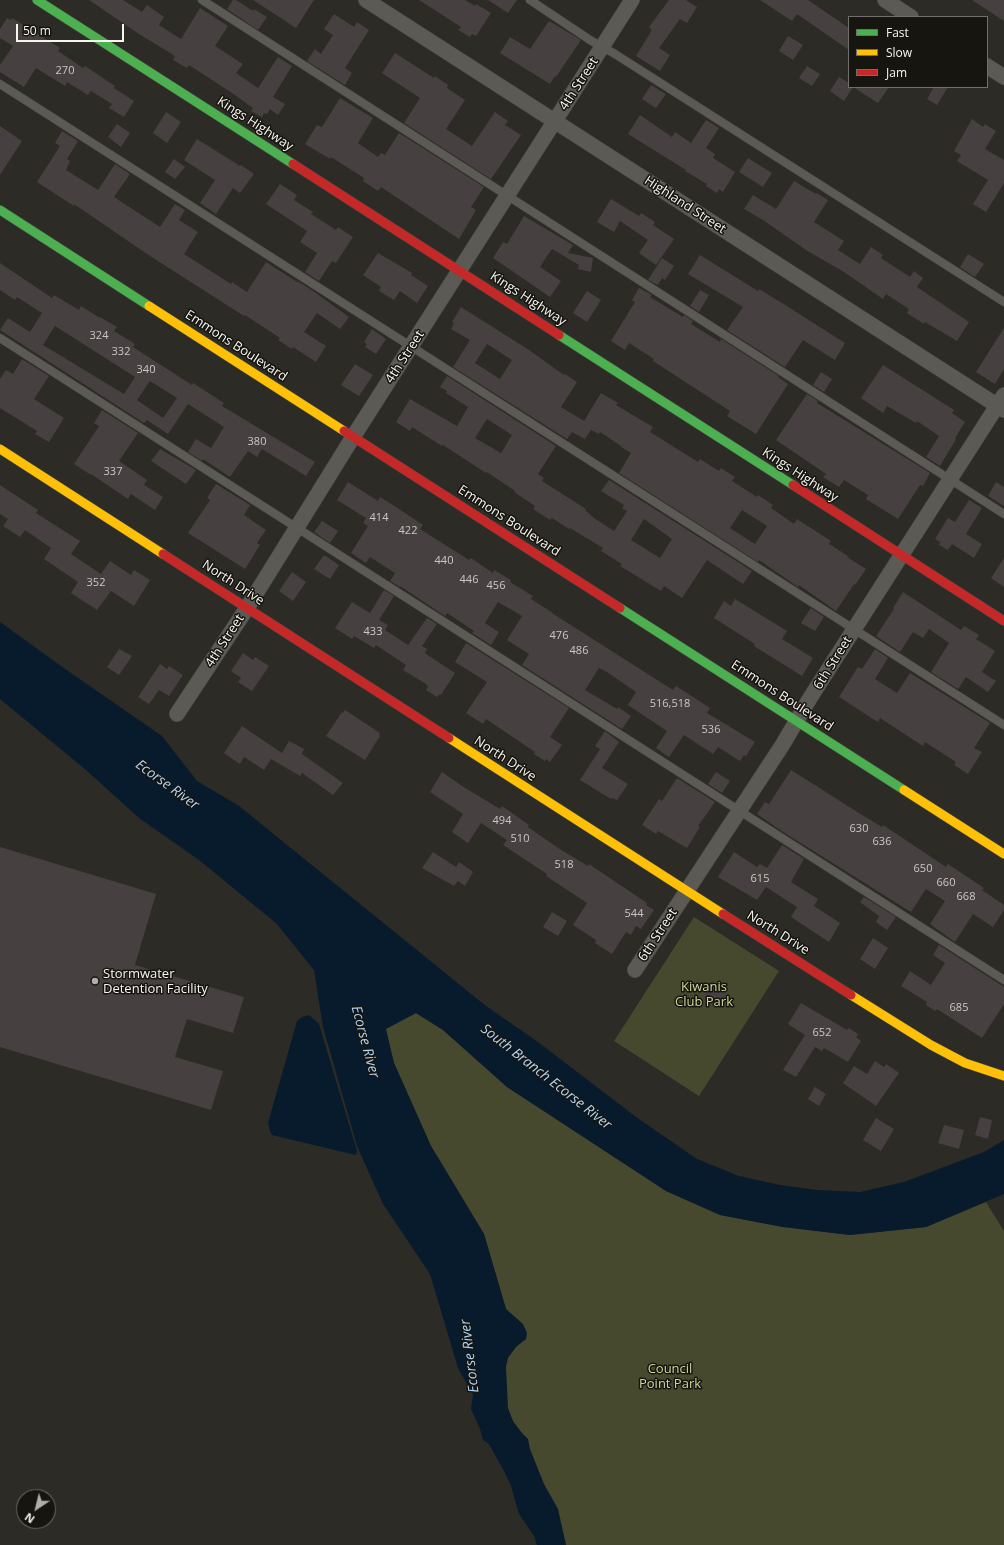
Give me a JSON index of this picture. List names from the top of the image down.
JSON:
{
  "streets": {
    "street": [
      "4th Street",
      "Kings Highway",
      "Highland Street",
      "Emmons Boulevard",
      "North Drive",
      "6th Street"
    ]
  },
  "crossings": [
    ["4th Street", "Kings Highway"],
    ["4th Street", "Highland Street"],
    ["4th Street", "Emmons Boulevard"],
    ["4th Street", "North Drive"],
    ["Kings Highway", "6th Street"],
    ["Highland Street", "6th Street"],
    ["Emmons Boulevard", "6th Street"],
    ["North Drive", "6th Street"]
  ],
  "water": ["Ecorse River", "South Branch Ecorse River"],
  "parks": ["Kiwanis Club Park", "Council Point Park"],
  "places": ["Stormwater Detention Facility"],
  "house_numbers": [
    "270",
    "324",
    "332",
    "340",
    "380",
    "337",
    "414",
    "422",
    "440",
    "446",
    "352",
    "456",
    "433",
    "476",
    "486",
    "516,518",
    "536",
    "494",
    "630",
    "510",
    "636",
    "518",
    "650",
    "615",
    "660",
    "668",
    "544",
    "685",
    "652"
  ],
  "legend": ["Fast", "Slow", "Jam"],
  "scale_bar": "50 m",
  "north": "bottom left"
}
